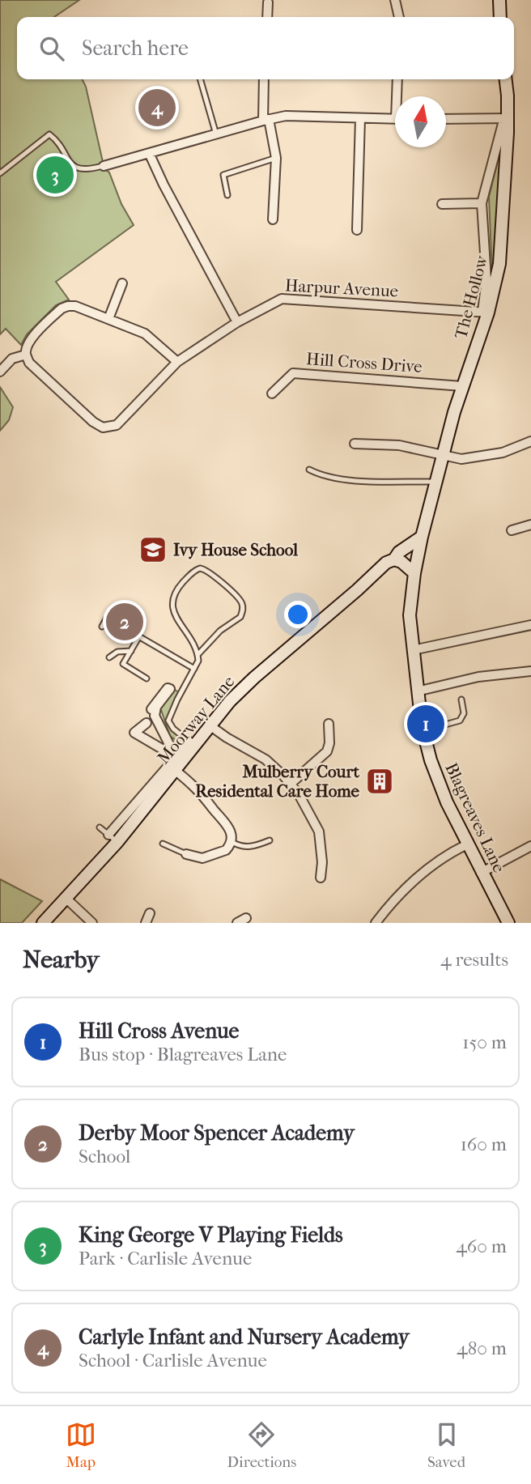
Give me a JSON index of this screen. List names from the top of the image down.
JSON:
{
  "streets": {
    "street": [
      "Harpur Avenue",
      "The Hollow",
      "Hill Cross Drive",
      "Moorway Lane",
      "Blagreaves Lane"
    ]
  },
  "crossings": [
    ["Harpur Avenue", "The Hollow"],
    ["The Hollow", "Hill Cross Drive"],
    ["The Hollow", "Blagreaves Lane"],
    ["Moorway Lane", "Blagreaves Lane"]
  ],
  "places": {
    "school or university": ["Ivy House School"],
    "building": ["Mulberry Court Residental Care Home"]
  },
  "north": "top",
  "page": {
    "search": "Search here",
    "pins": [
      "4",
      "3",
      "2",
      "1"
    ],
    "heading": ["Nearby", "4 results"],
    "list": [
      {
        "mark": "1",
        "name": "Hill Cross Avenue",
        "note": "Bus stop · Blagreaves Lane",
        "value": "150 m"
      },
      {
        "mark": "2",
        "name": "Derby Moor Spencer Academy",
        "note": "School",
        "value": "160 m"
      },
      {
        "mark": "3",
        "name": "King George V Playing Fields",
        "note": "Park · Carlisle Avenue",
        "value": "460 m"
      },
      {
        "mark": "4",
        "name": "Carlyle Infant and Nursery Academy",
        "note": "School · Carlisle Avenue",
        "value": "480 m"
      }
    ],
    "nav": ["Map", "Directions", "Saved"]
  }
}
